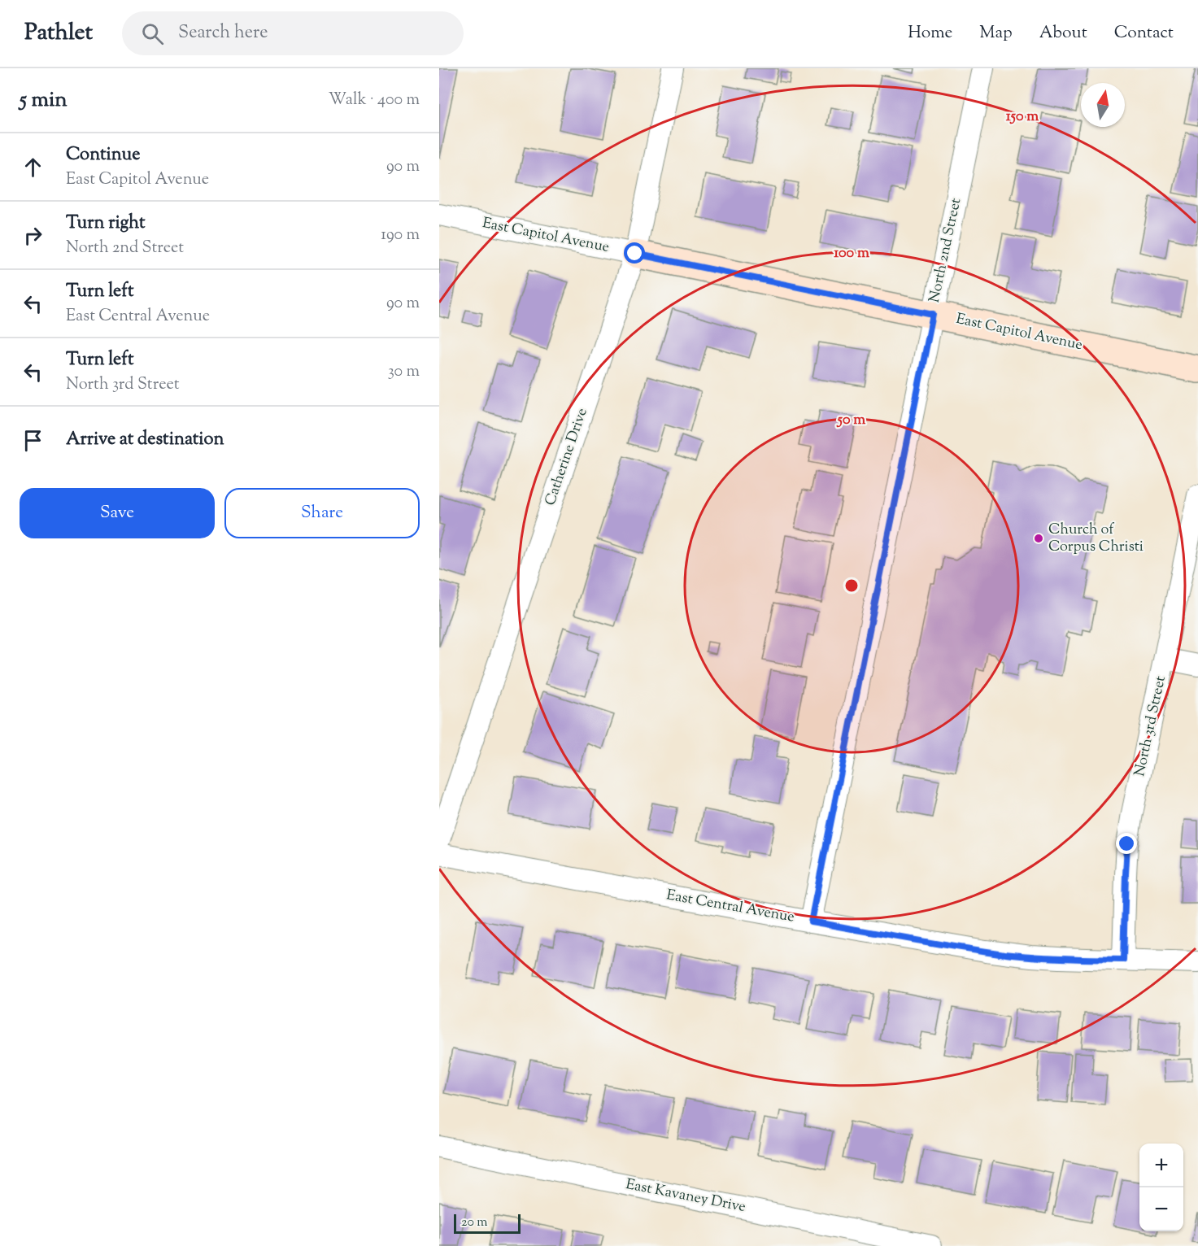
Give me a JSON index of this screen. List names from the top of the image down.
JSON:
{
  "streets": {
    "street": [
      "East Capitol Avenue",
      "North 2nd Street",
      "Catherine Drive",
      "North 3rd Street",
      "East Central Avenue",
      "East Kavaney Drive"
    ]
  },
  "crossings": [
    ["East Capitol Avenue", "North 2nd Street"],
    ["East Capitol Avenue", "Catherine Drive"],
    ["North 2nd Street", "East Central Avenue"],
    ["North 3rd Street", "East Central Avenue"]
  ],
  "places": ["Church of Corpus Christi"],
  "scale_bar": "20 m",
  "north": "top",
  "page": {
    "header": "Pathlet",
    "search": "Search here",
    "nav": [
      "Home",
      "Map",
      "About",
      "Contact"
    ],
    "heading": ["5 min", "Walk · 400 m"],
    "list": [
      ["Continue", "East Capitol Avenue", "90 m"],
      ["Turn right", "North 2nd Street", "190 m"],
      ["Turn left", "East Central Avenue", "90 m"],
      ["Turn left", "North 3rd Street", "30 m"],
      "Arrive at destination"
    ],
    "buttons": ["Save", "Share"],
    "map_buttons": ["+", "−"],
    "scale": "20 m"
  },
  "rings": ["150 m", "100 m", "50 m"]
}
